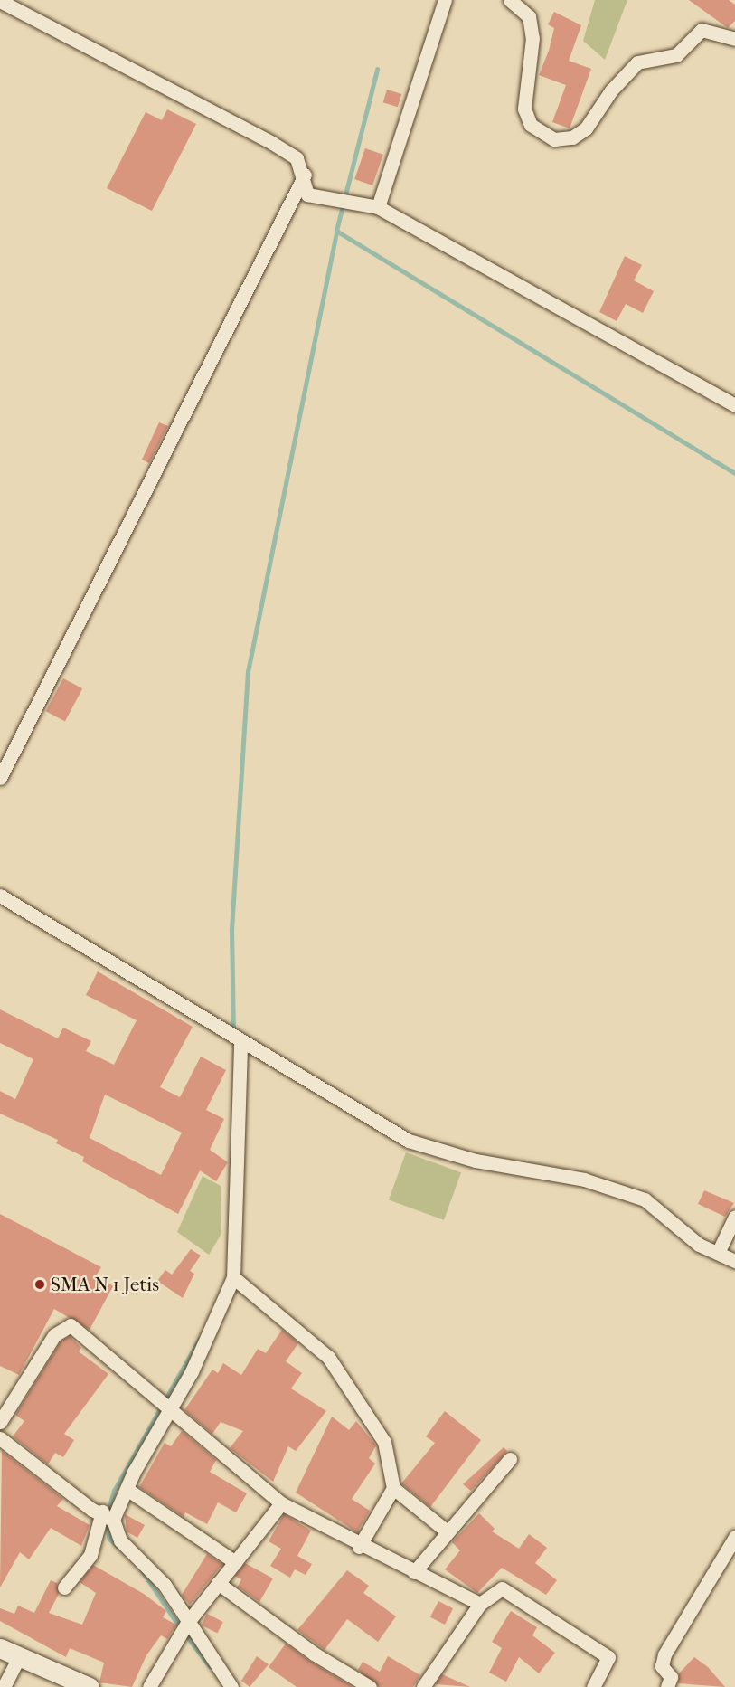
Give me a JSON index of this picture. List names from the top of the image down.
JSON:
{
  "places": ["SMA N 1 Jetis"]
}
